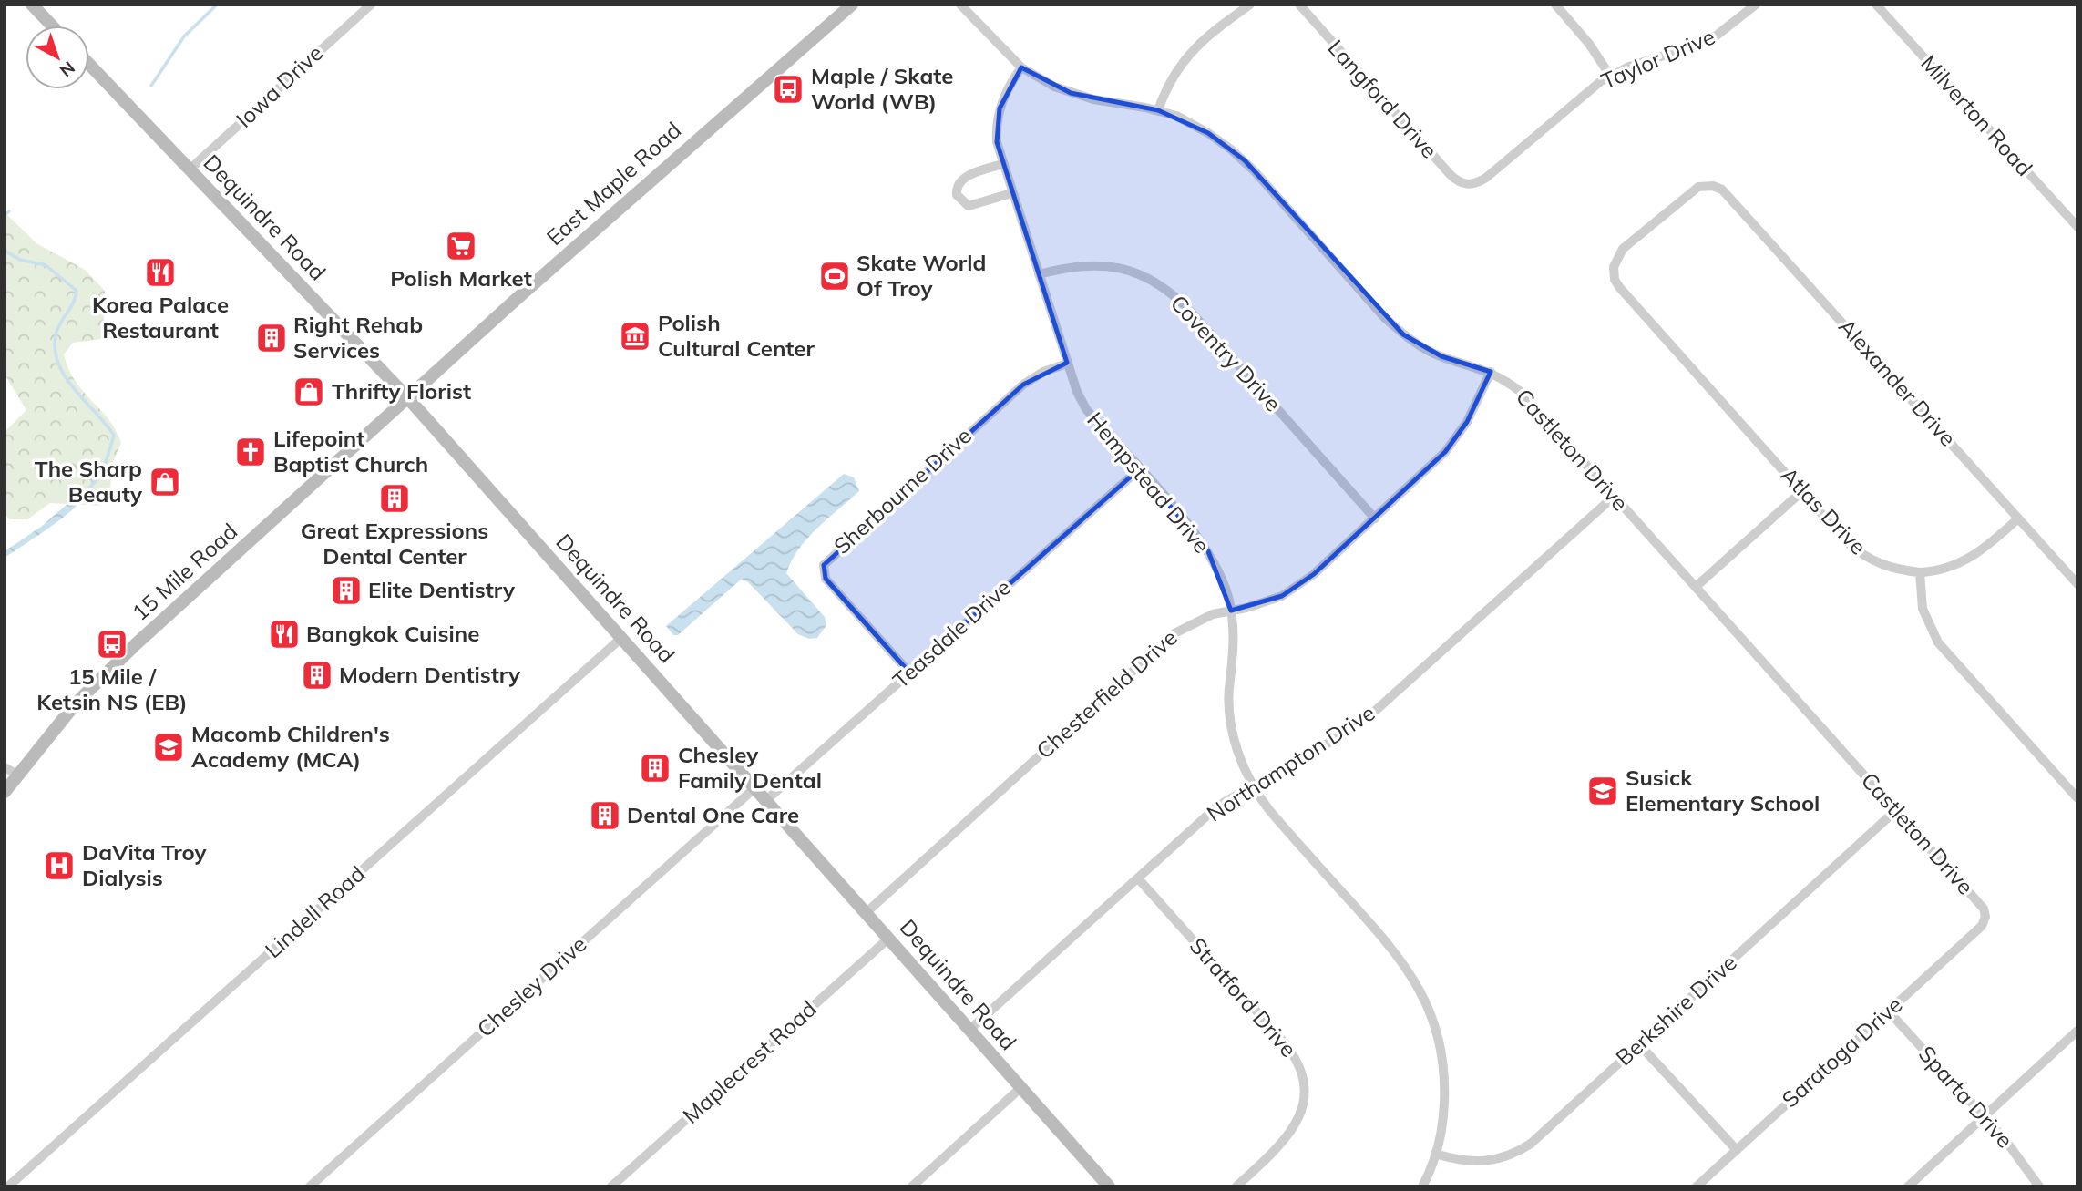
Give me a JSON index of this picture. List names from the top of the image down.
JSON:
{
  "streets": {
    "main road": ["East Maple Road", "Dequindre Road", "15 Mile Road"],
    "street": [
      "Taylor Drive",
      "Iowa Drive",
      "Langford Drive",
      "Milverton Road",
      "Coventry Drive",
      "Alexander Drive",
      "Castleton Drive",
      "Hempstead Drive",
      "Sherbourne Drive",
      "Atlas Drive",
      "Teasdale Drive",
      "Chesterfield Drive",
      "Northampton Drive",
      "Lindell Road",
      "Chesley Drive",
      "Stratford Drive",
      "Berkshire Drive",
      "Saratoga Drive",
      "Maplecrest Road",
      "Sparta Drive"
    ]
  },
  "crossings": [
    ["Taylor Drive", "Langford Drive"],
    ["Iowa Drive", "Dequindre Road"],
    ["East Maple Road", "Dequindre Road"],
    ["East Maple Road", "15 Mile Road"],
    ["Dequindre Road", "15 Mile Road"],
    ["Dequindre Road", "Teasdale Drive"],
    ["Dequindre Road", "Chesterfield Drive"],
    ["Dequindre Road", "Northampton Drive"],
    ["Dequindre Road", "Lindell Road"],
    ["Dequindre Road", "Chesley Drive"],
    ["Dequindre Road", "Maplecrest Road"],
    ["Coventry Drive", "Hempstead Drive"],
    ["Coventry Drive", "Chesterfield Drive"],
    ["Alexander Drive", "Atlas Drive"],
    ["Castleton Drive", "Hempstead Drive"],
    ["Castleton Drive", "Chesterfield Drive"],
    ["Castleton Drive", "Northampton Drive"],
    ["Castleton Drive", "Berkshire Drive"],
    ["Castleton Drive", "Saratoga Drive"],
    ["Hempstead Drive", "Sherbourne Drive"],
    ["Hempstead Drive", "Teasdale Drive"],
    ["Hempstead Drive", "Chesterfield Drive"],
    ["Hempstead Drive", "Northampton Drive"],
    ["Hempstead Drive", "Berkshire Drive"],
    ["Sherbourne Drive", "Teasdale Drive"],
    ["Northampton Drive", "Stratford Drive"],
    ["Saratoga Drive", "Sparta Drive"]
  ],
  "places": {
    "bus stop": ["Maple / Skate World (WB)", "15 Mile / Ketsin NS (EB)"],
    "supermarket": ["Polish Market"],
    "restaurant": ["Korea Palace Restaurant", "Bangkok Cuisine"],
    "sports": ["Skate World Of Troy"],
    "museum": ["Polish Cultural Center"],
    "building": [
      "Right Rehab Services",
      "Great Expressions Dental Center",
      "Elite Dentistry",
      "Modern Dentistry",
      "Chesley Family Dental",
      "Dental One Care"
    ],
    "shop": ["Thrifty Florist", "The Sharp Beauty"],
    "church": ["Lifepoint Baptist Church"],
    "school or university": ["Macomb Children's Academy (MCA)", "Susick Elementary School"],
    "hospital": ["DaVita Troy Dialysis"]
  },
  "north": "bottom right"
}
